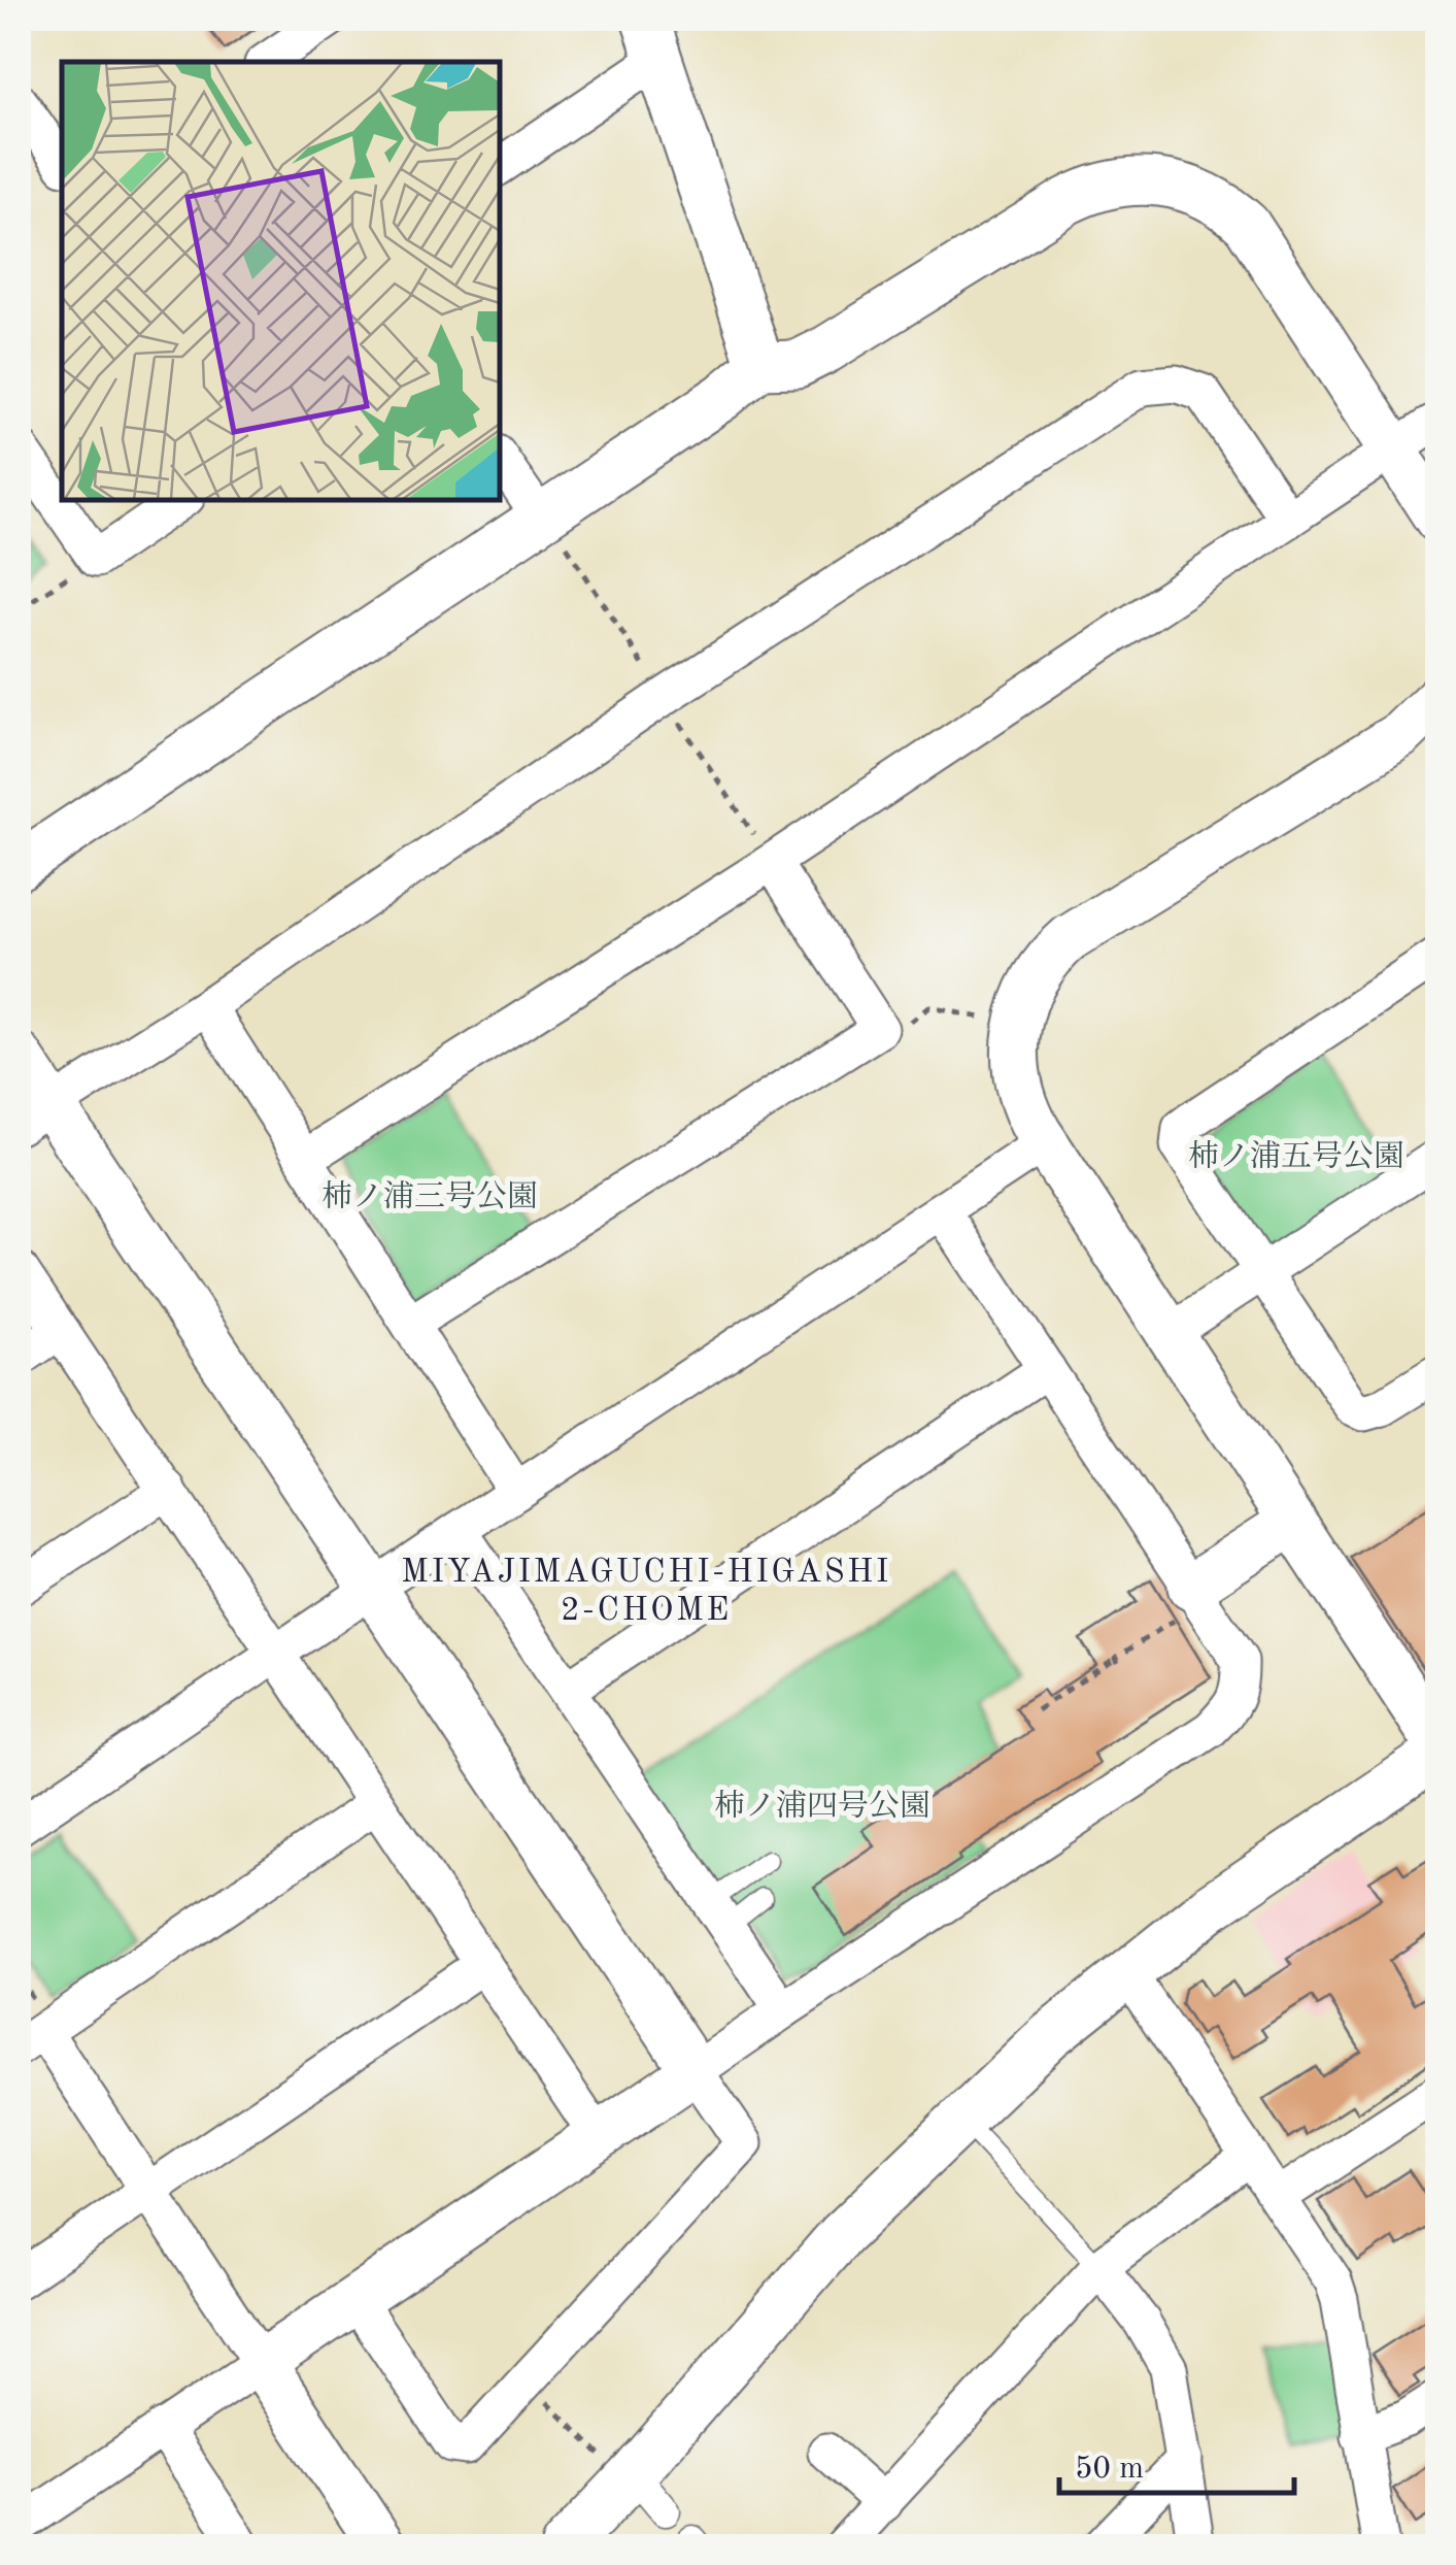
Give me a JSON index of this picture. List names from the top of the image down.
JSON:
{
  "districts": ["MIYAJIMAGUCHI-HIGASHI 2-CHOME"],
  "parks": ["柿ノ浦五号公園", "柿ノ浦三号公園", "柿ノ浦四号公園"],
  "scale_bar": "50 m"
}
